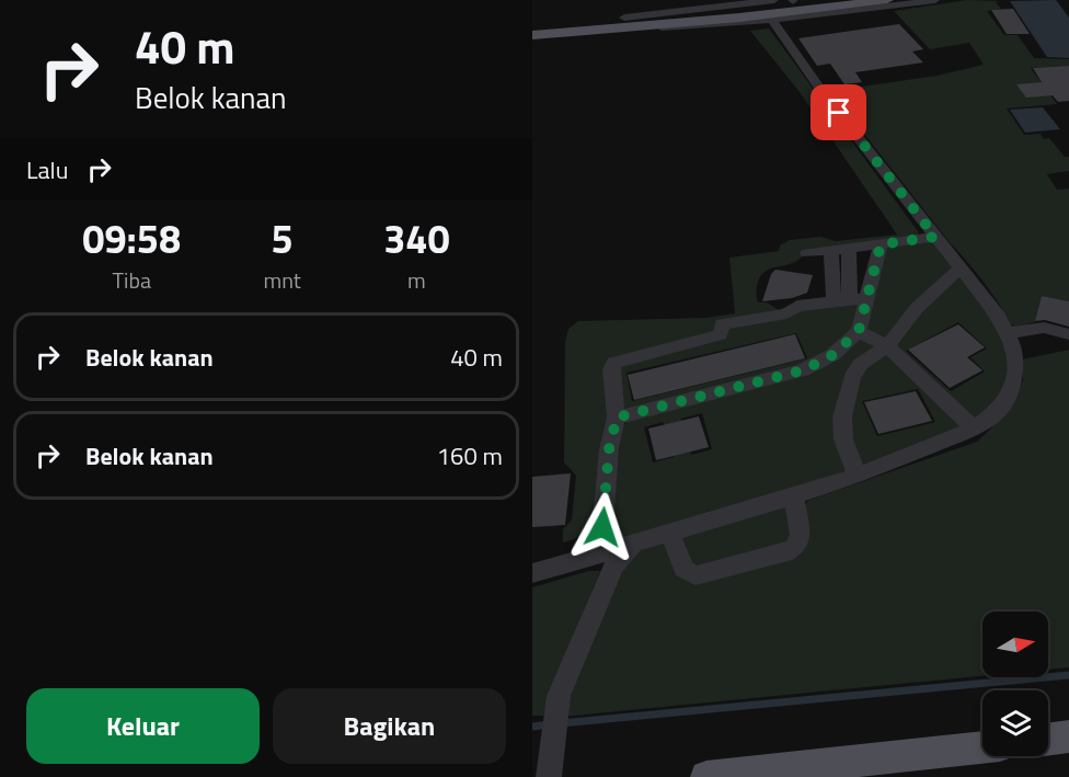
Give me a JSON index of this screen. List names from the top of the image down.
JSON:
{
  "north": "right",
  "page": {
    "turn": ["40 m", "Belok kanan"],
    "then": "Lalu",
    "eta": [
      "09:58",
      "Tiba",
      "5",
      "mnt",
      "340",
      "m"
    ],
    "list": [
      {
        "name": "Belok kanan",
        "value": "40 m"
      },
      {
        "name": "Belok kanan",
        "value": "160 m"
      }
    ],
    "buttons": ["Keluar", "Bagikan"]
  }
}
